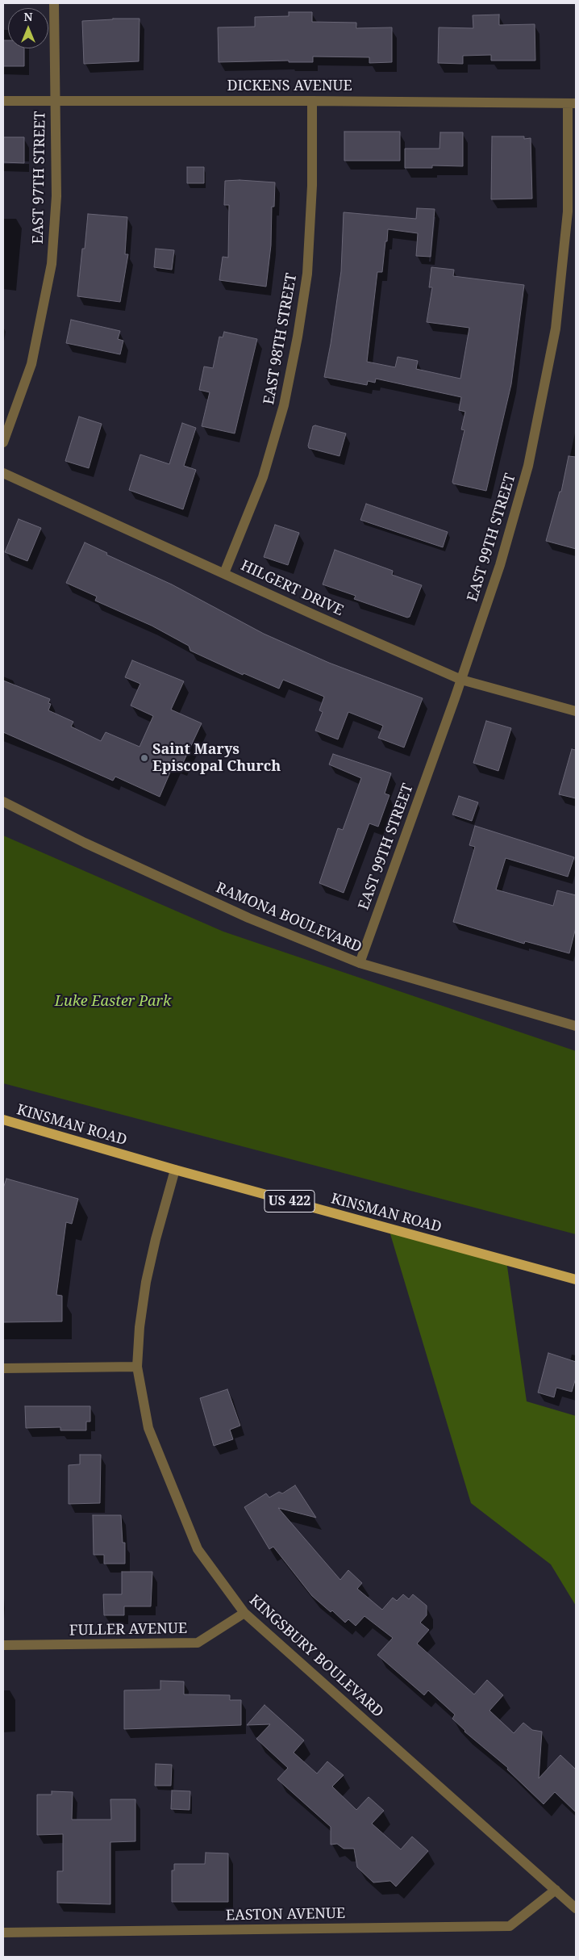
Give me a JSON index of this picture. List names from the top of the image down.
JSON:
{
  "streets": {
    "main road": ["KINSMAN ROAD", "US 422"],
    "street": [
      "DICKENS AVENUE",
      "EAST 97TH STREET",
      "EAST 98TH STREET",
      "EAST 99TH STREET",
      "HILGERT DRIVE",
      "RAMONA BOULEVARD",
      "FULLER AVENUE",
      "KINGSBURY BOULEVARD",
      "EASTON AVENUE"
    ]
  },
  "crossings": [
    ["DICKENS AVENUE", "EAST 97TH STREET"],
    ["DICKENS AVENUE", "EAST 98TH STREET"],
    ["DICKENS AVENUE", "EAST 99TH STREET"],
    ["EAST 98TH STREET", "HILGERT DRIVE"],
    ["EAST 99TH STREET", "HILGERT DRIVE"],
    ["EAST 99TH STREET", "RAMONA BOULEVARD"],
    ["KINSMAN ROAD", "KINGSBURY BOULEVARD"],
    ["FULLER AVENUE", "KINGSBURY BOULEVARD"],
    ["KINGSBURY BOULEVARD", "EASTON AVENUE"]
  ],
  "parks": ["Luke Easter Park"],
  "places": ["Saint Marys Episcopal Church"],
  "north": "top"
}
